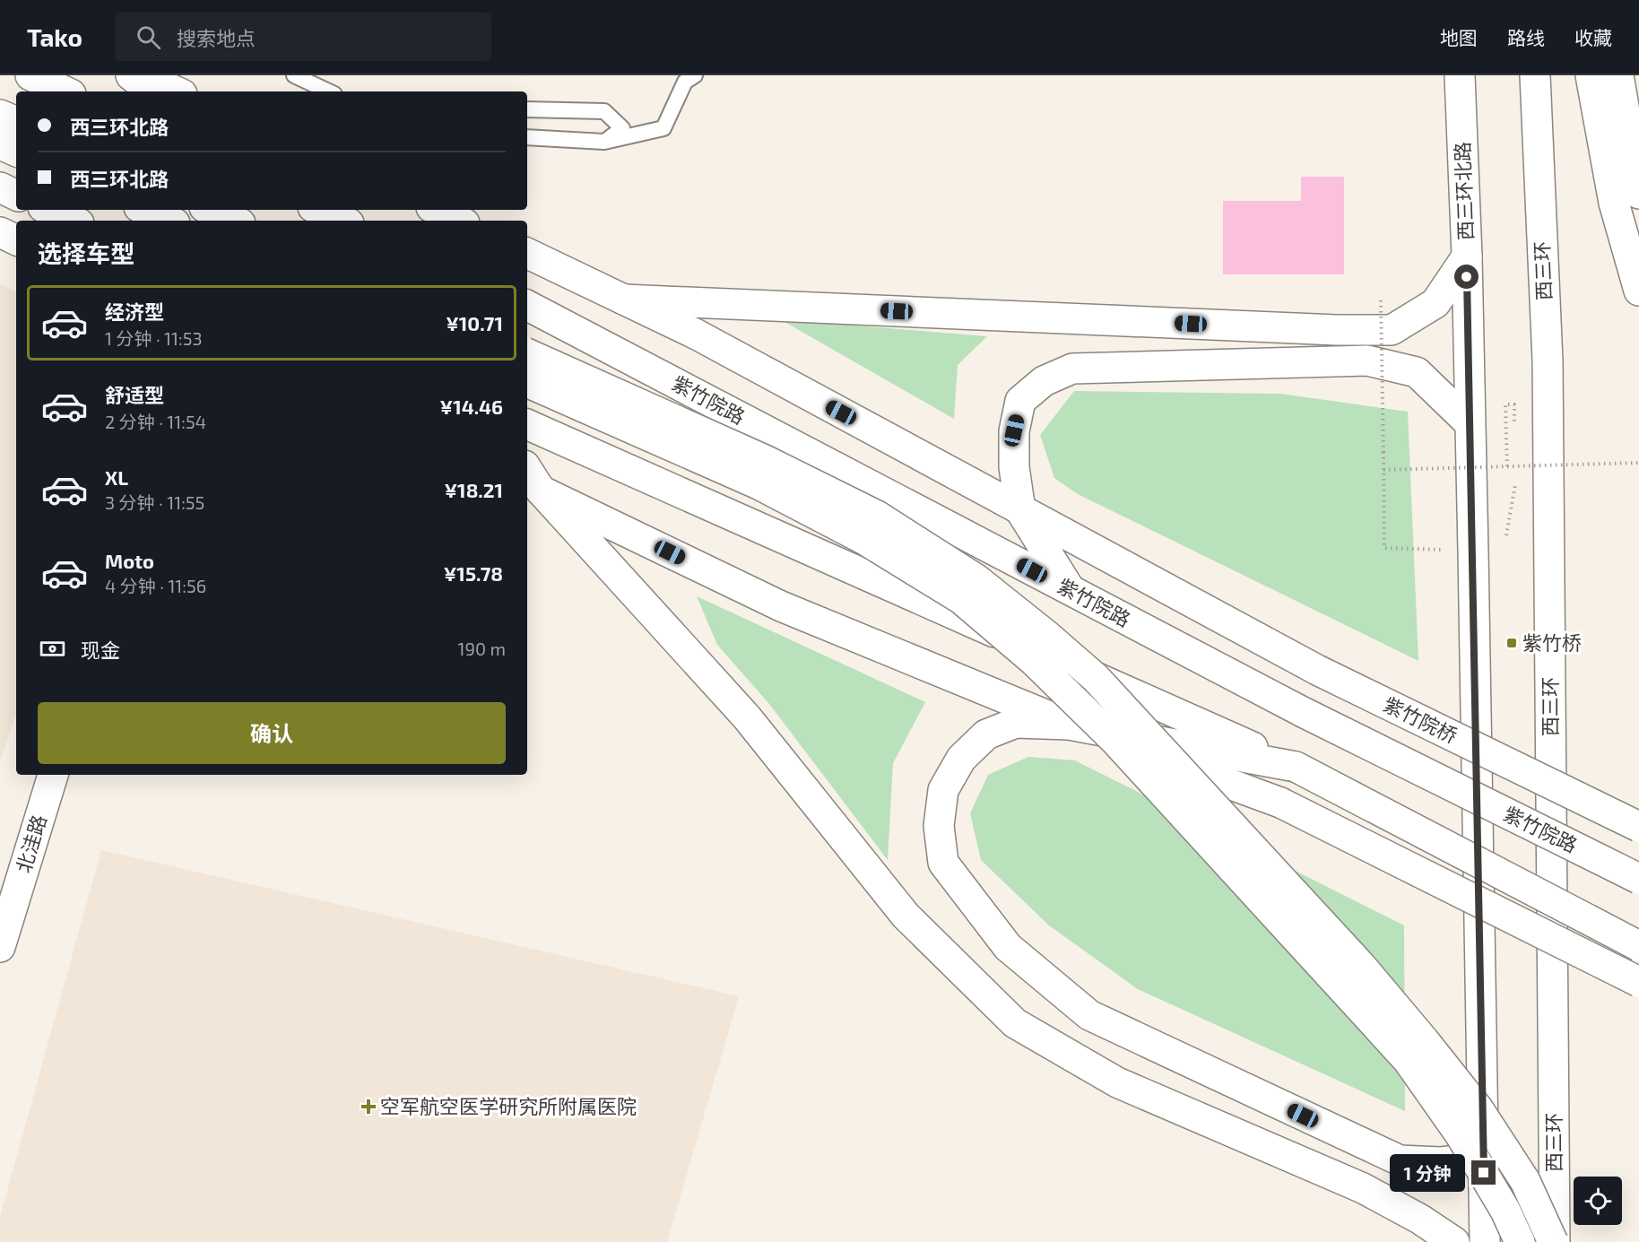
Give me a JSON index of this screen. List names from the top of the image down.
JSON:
{
  "streets": {
    "main road": [
      "西三环北路",
      "西三环",
      "紫竹院路",
      "紫竹院桥",
      "北洼路"
    ]
  },
  "places": {
    "transit": ["紫竹桥"],
    "health": ["空军航空医学研究所附属医院"]
  },
  "page": {
    "header": "Tako",
    "search": "搜索地点",
    "nav": ["地图", "路线", "收藏"],
    "banner": ["西三环北路", "西三环北路"],
    "heading": "选择车型",
    "list": [
      {
        "name": "经济型",
        "note": "1 分钟 · 11:53",
        "value": "¥10.71"
      },
      {
        "name": "舒适型",
        "note": "2 分钟 · 11:54",
        "value": "¥14.46"
      },
      {
        "name": "XL",
        "note": "3 分钟 · 11:55",
        "value": "¥18.21"
      },
      {
        "name": "Moto",
        "note": "4 分钟 · 11:56",
        "value": "¥15.78"
      }
    ],
    "pay": ["现金", "190 m"],
    "buttons": "确认",
    "bubble": "1 分钟"
  }
}
